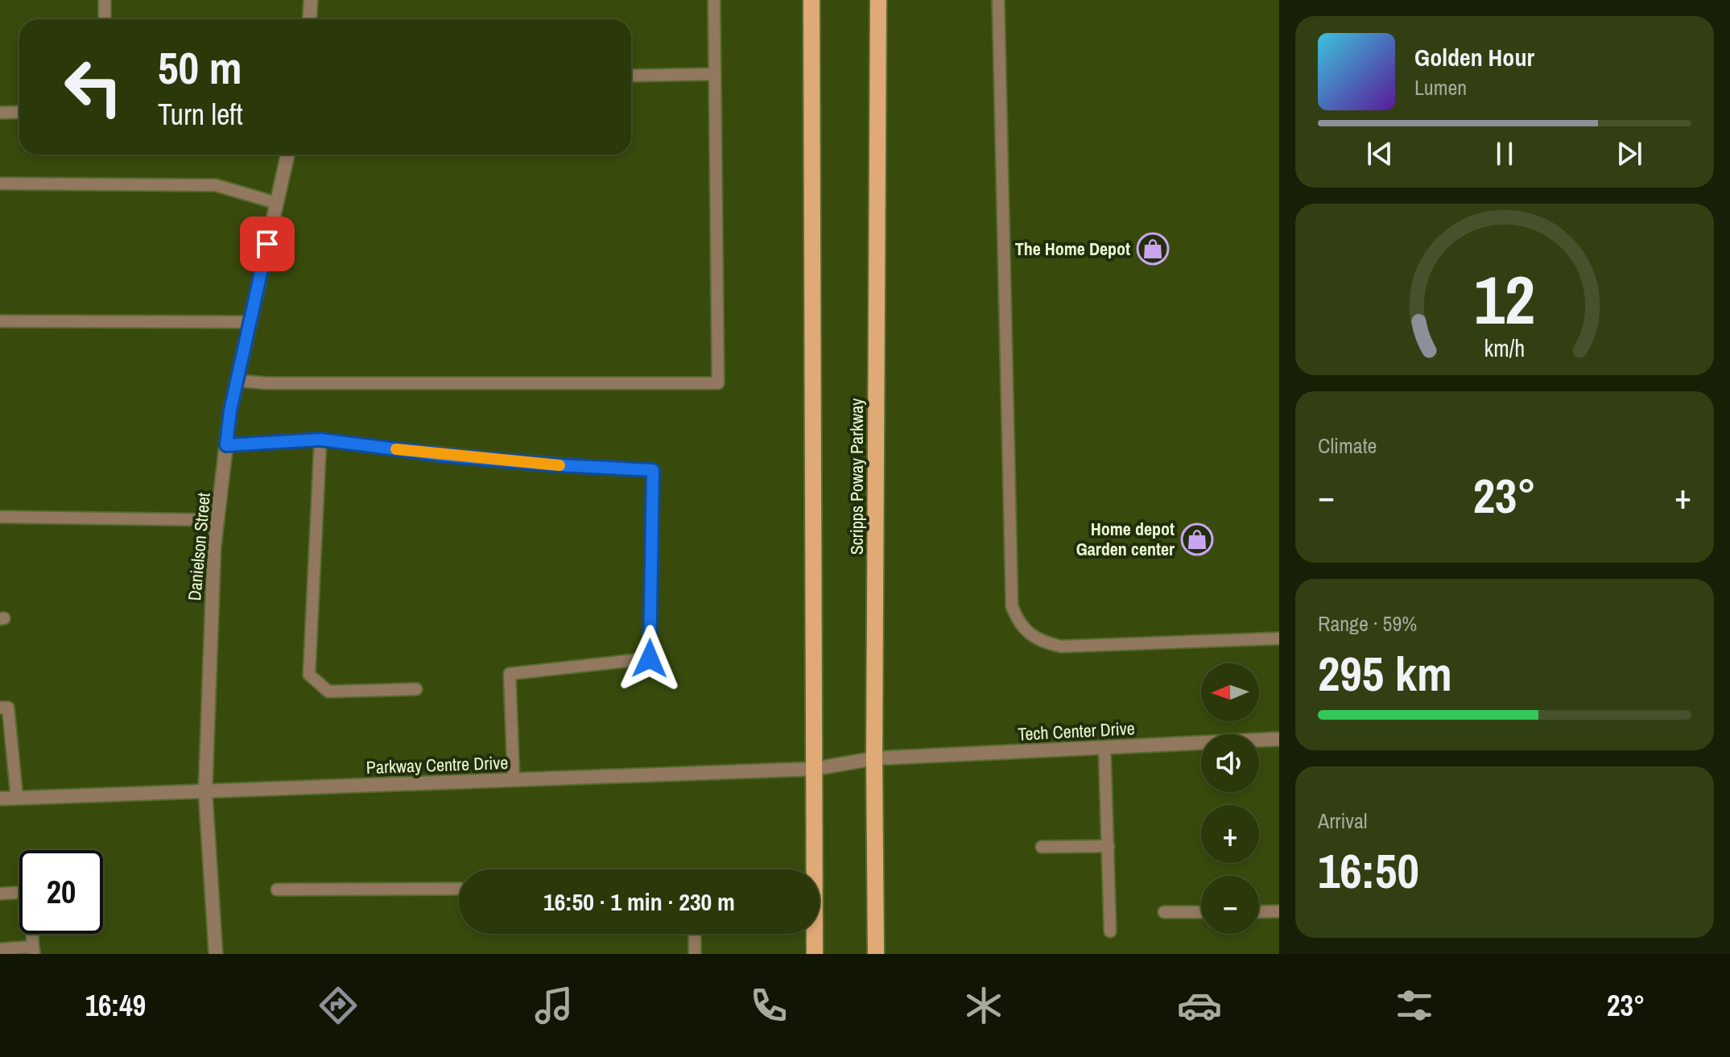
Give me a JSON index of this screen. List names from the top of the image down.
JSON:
{
  "streets": {
    "main road": ["Scripps Poway Parkway"],
    "street": ["Danielson Street", "Tech Center Drive", "Parkway Centre Drive"]
  },
  "crossings": [
    ["Scripps Poway Parkway", "Tech Center Drive"],
    ["Scripps Poway Parkway", "Parkway Centre Drive"],
    ["Danielson Street", "Parkway Centre Drive"],
    ["Tech Center Drive", "Parkway Centre Drive"]
  ],
  "places": {
    "shop": ["The Home Depot", "Home depot Garden center"]
  },
  "north": "left",
  "page": {
    "turn": ["50 m", "Turn left"],
    "song": ["Golden Hour", "Lumen"],
    "tile": [
      "Climate",
      ["Range · 59%", "295 km"],
      ["Arrival", "16:50"]
    ],
    "heat": ["−", "23°", "+"],
    "map_buttons": ["+", "−"],
    "limit": "20",
    "trip": "16:50 · 1 min · 230 m",
    "tabs": ["16:49", "23°"],
    "gauge": ["12", "km/h"]
  }
}
